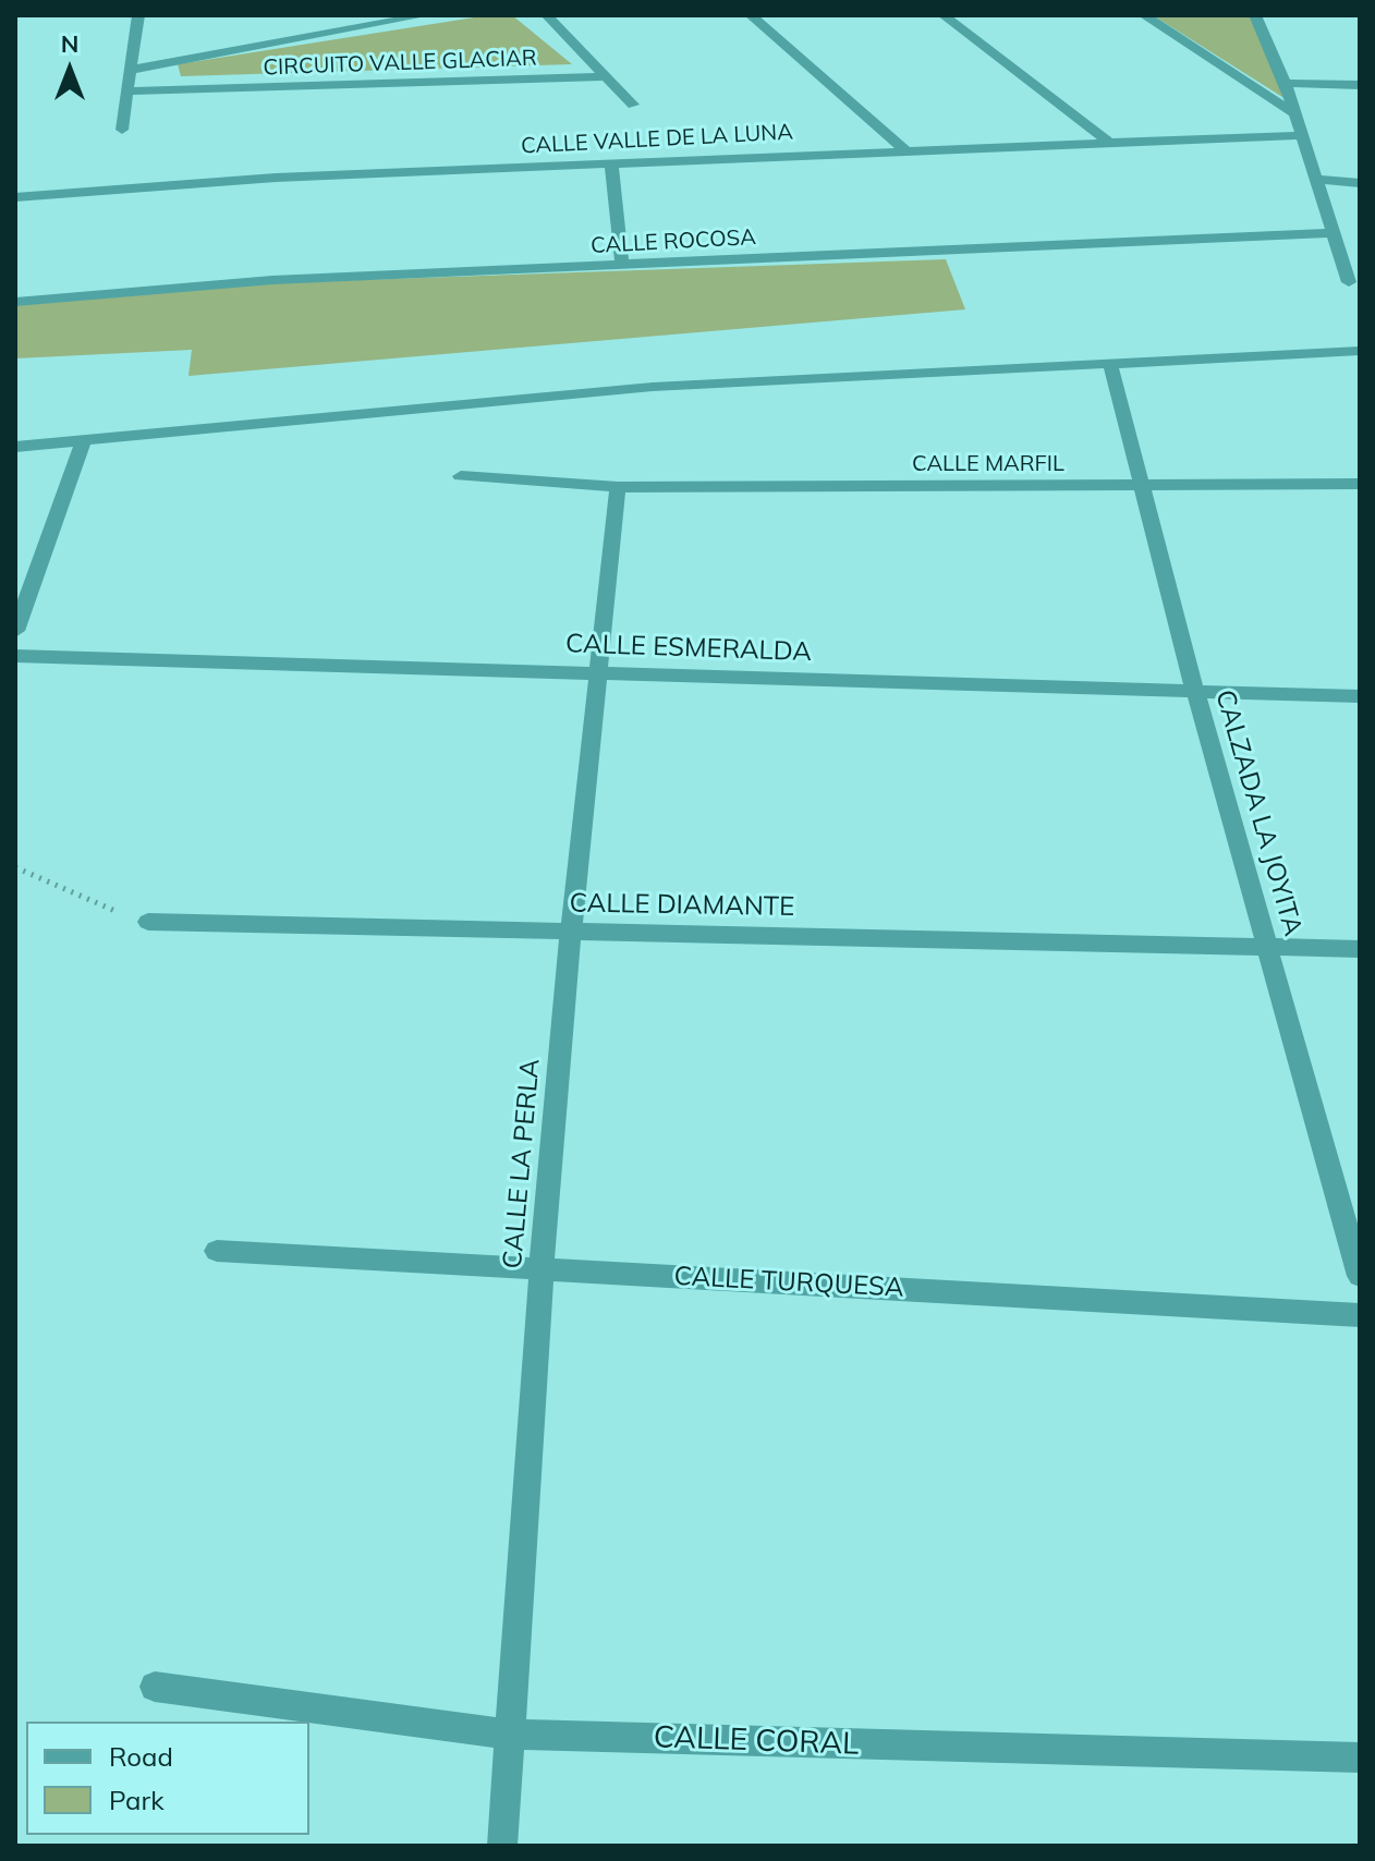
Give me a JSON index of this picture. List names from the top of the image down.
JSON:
{
  "streets": {
    "street": [
      "CIRCUITO VALLE GLACIAR",
      "CALLE VALLE DE LA LUNA",
      "CALLE ROCOSA",
      "CALLE MARFIL",
      "CALLE ESMERALDA",
      "CALZADA LA JOYITA",
      "CALLE DIAMANTE",
      "CALLE LA PERLA",
      "CALLE TURQUESA",
      "CALLE CORAL"
    ]
  },
  "crossings": [
    ["CALLE MARFIL", "CALZADA LA JOYITA"],
    ["CALLE MARFIL", "CALLE LA PERLA"],
    ["CALLE ESMERALDA", "CALZADA LA JOYITA"],
    ["CALLE ESMERALDA", "CALLE LA PERLA"],
    ["CALZADA LA JOYITA", "CALLE DIAMANTE"],
    ["CALLE DIAMANTE", "CALLE LA PERLA"],
    ["CALLE LA PERLA", "CALLE TURQUESA"],
    ["CALLE LA PERLA", "CALLE CORAL"]
  ],
  "legend": ["Road", "Park"],
  "north": "top"
}
